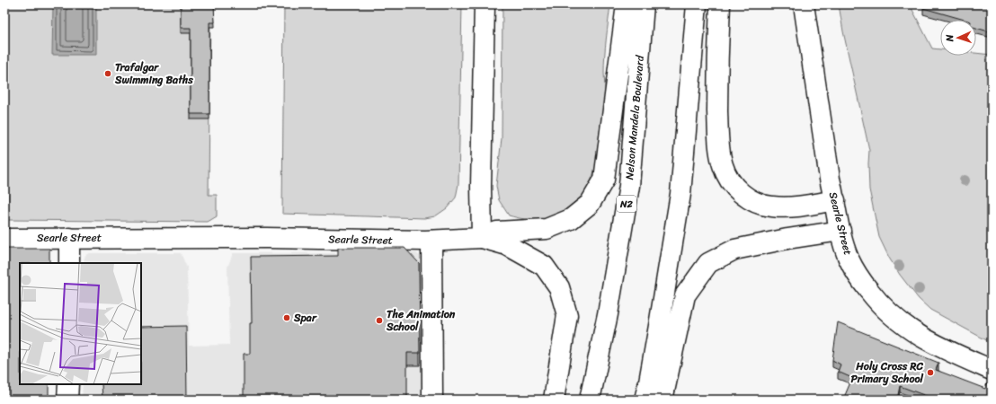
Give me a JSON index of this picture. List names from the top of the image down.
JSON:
{
  "streets": {
    "main road": ["Nelson Mandela Boulevard", "N2", "Searle Street"]
  },
  "places": [
    "Trafalgar Swimming Baths",
    "Spar",
    "The Animation School",
    "Holy Cross RC Primary School"
  ],
  "north": "left"
}
